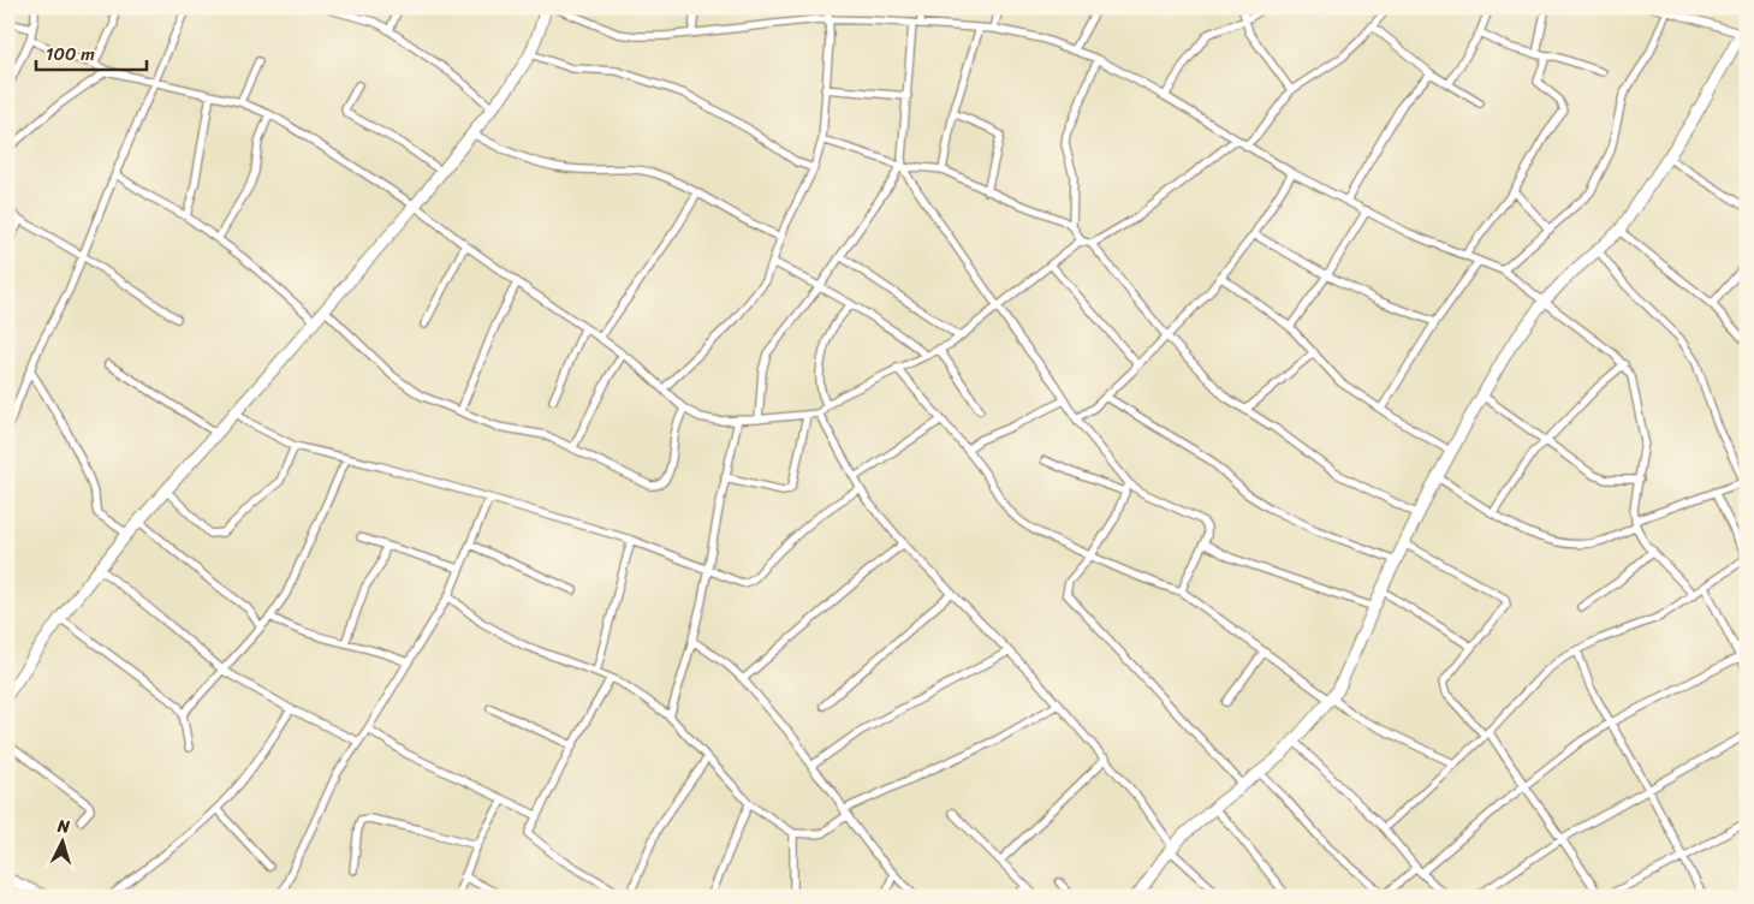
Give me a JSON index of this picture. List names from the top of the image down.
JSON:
{
  "scale_bar": "100 m",
  "north": "top"
}
